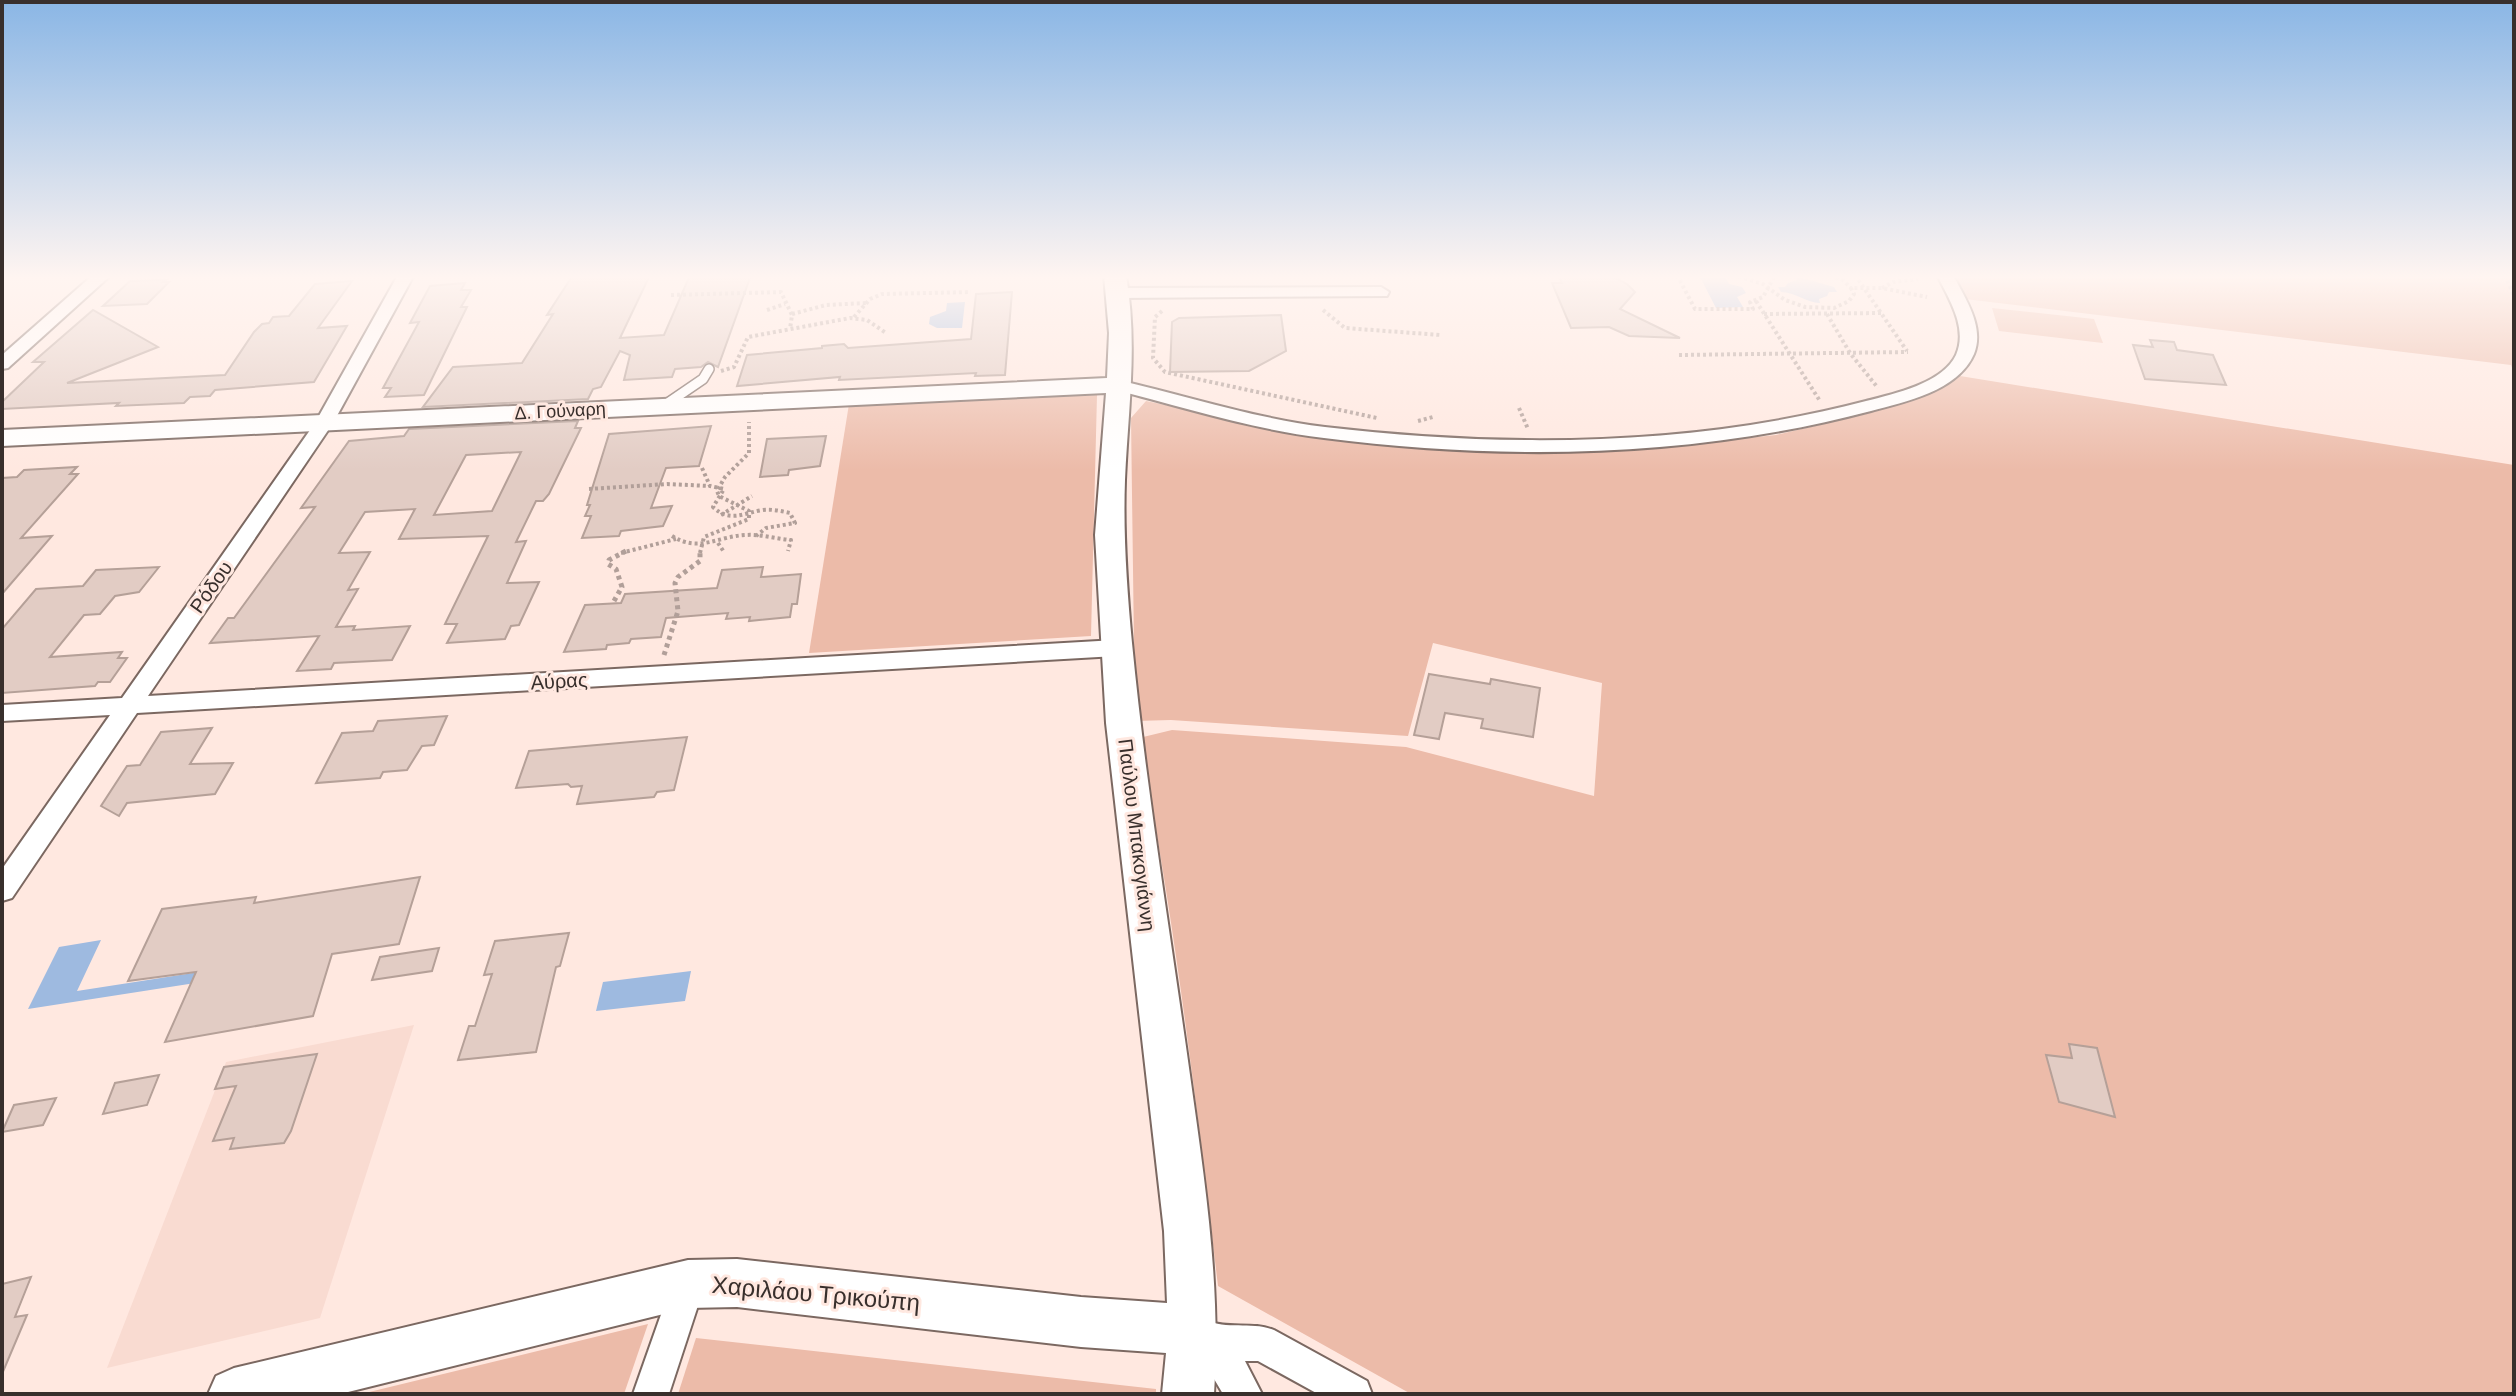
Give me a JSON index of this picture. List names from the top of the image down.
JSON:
{
  "streets": {
    "street": [
      "Δ. Γούναρη",
      "Ρόδου",
      "Αύρας",
      "Παύλου Μπακογιάννη",
      "Χαριλάου Τρικούπη"
    ]
  },
  "crossings": [
    ["Δ. Γούναρη", "Ρόδου"],
    ["Δ. Γούναρη", "Παύλου Μπακογιάννη"],
    ["Ρόδου", "Αύρας"],
    ["Αύρας", "Παύλου Μπακογιάννη"],
    ["Παύλου Μπακογιάννη", "Χαριλάου Τρικούπη"]
  ]
}
